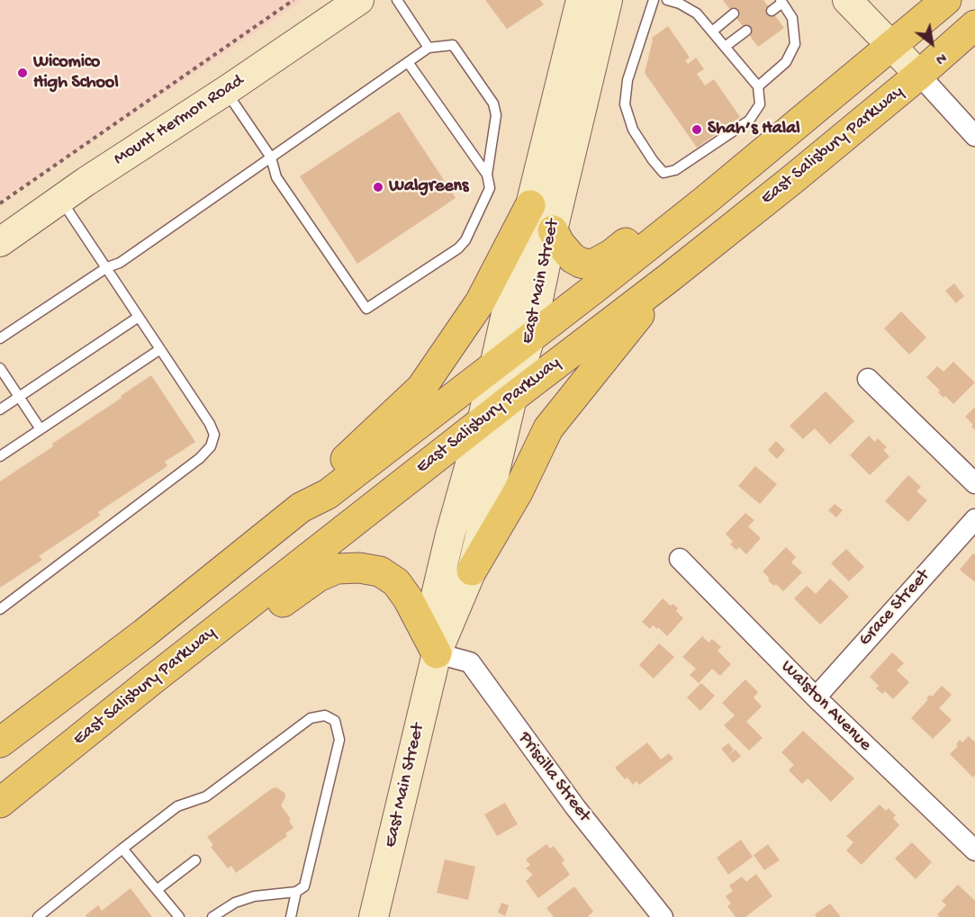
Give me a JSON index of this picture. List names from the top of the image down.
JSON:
{
  "streets": {
    "main road": ["Mount Hermon Road", "East Salisbury Parkway", "East Main Street"],
    "street": ["Grace Street", "Walston Avenue", "Priscilla Street"]
  },
  "crossings": [
    ["East Salisbury Parkway", "East Main Street"],
    ["East Main Street", "Priscilla Street"],
    ["Grace Street", "Walston Avenue"]
  ],
  "places": ["Wicomico High School", "Shah’s Halal", "Walgreens"],
  "north": "bottom right"
}
